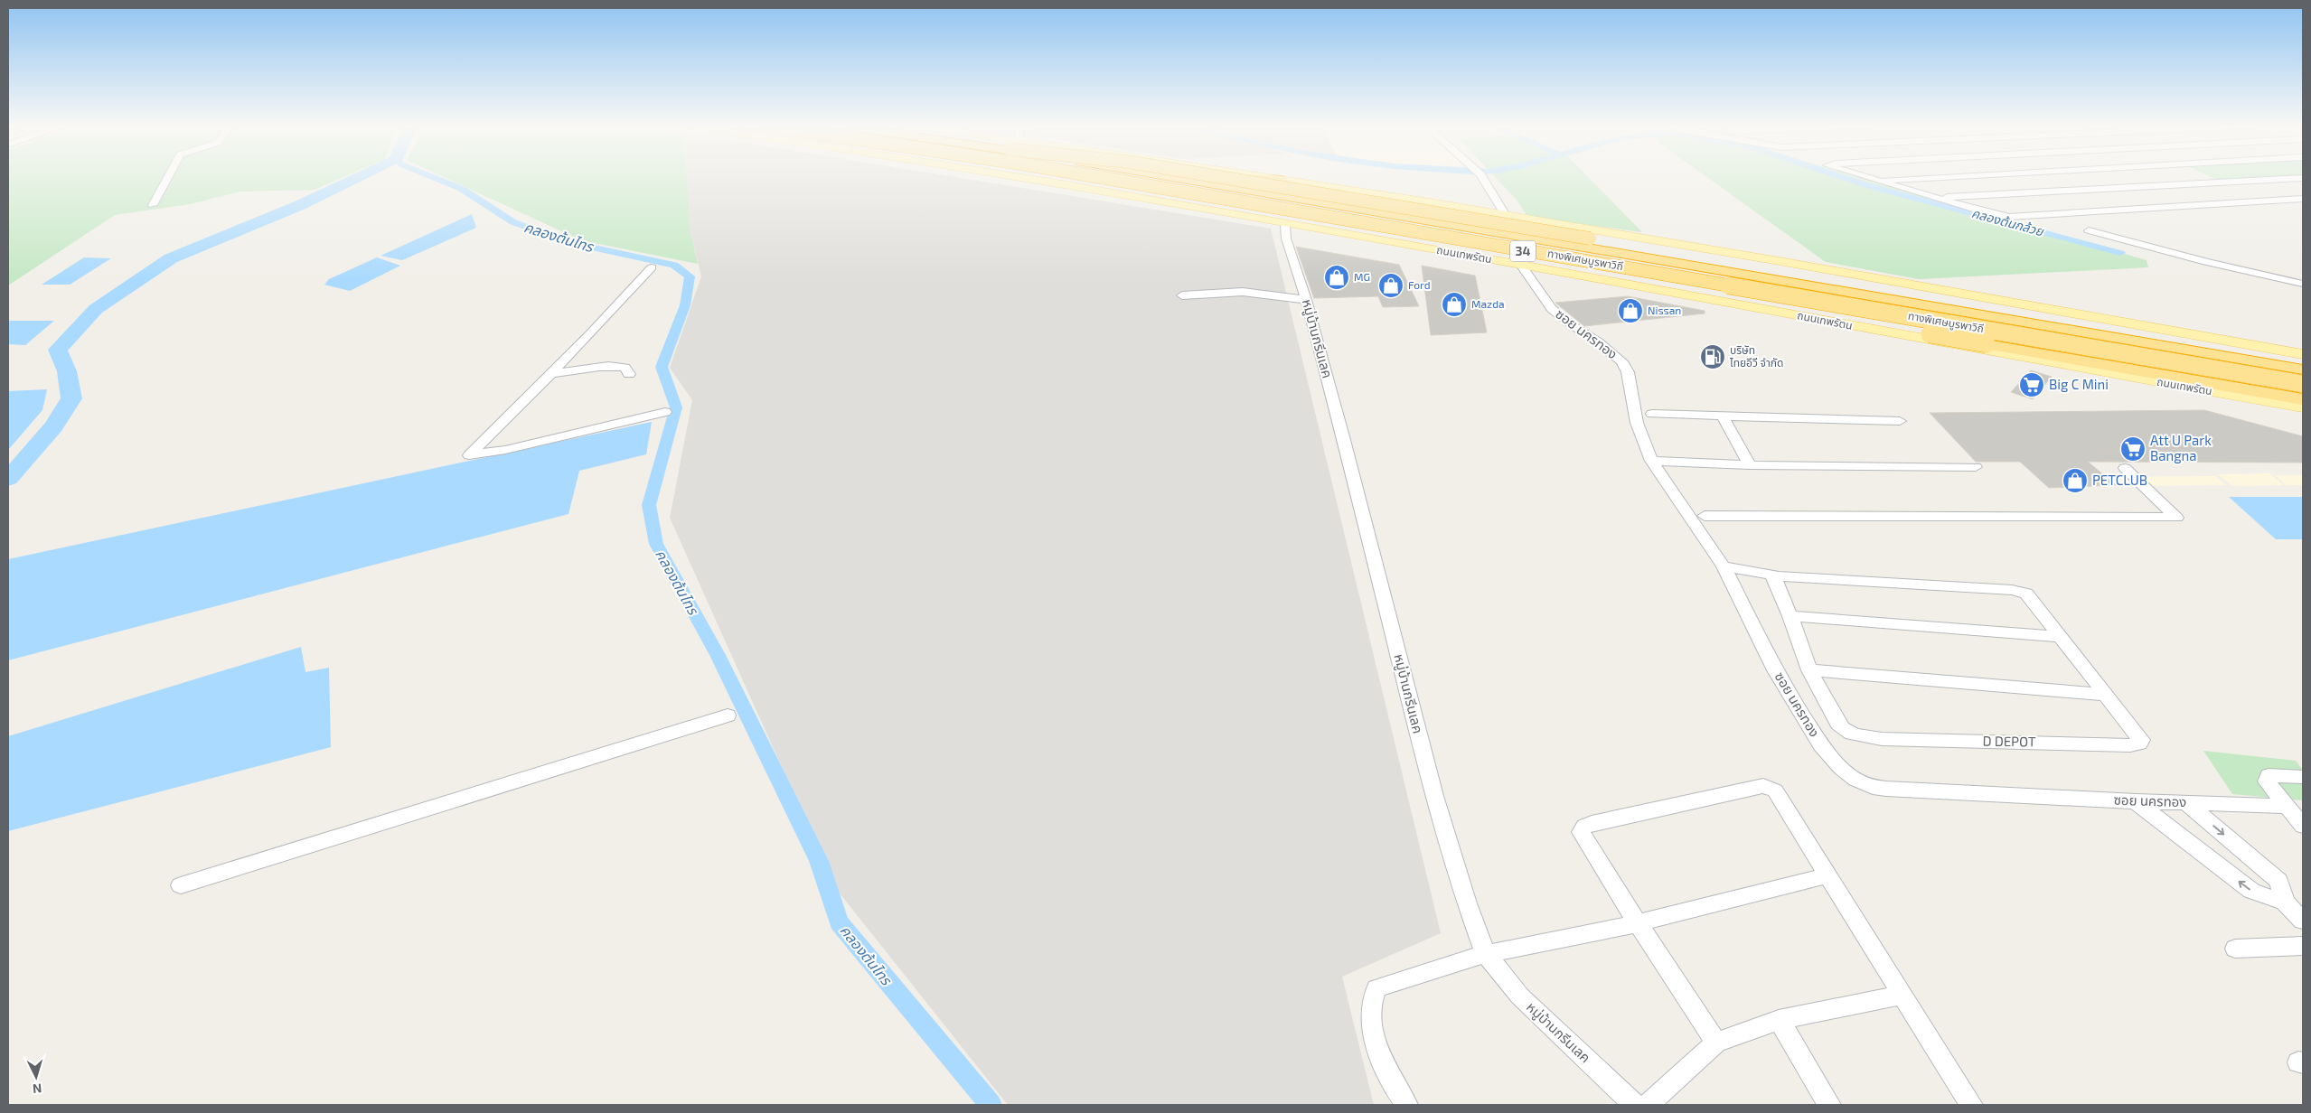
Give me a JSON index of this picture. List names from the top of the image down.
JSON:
{
  "streets": {
    "highway": ["34", "ถนนเทพรัตน", "ทางพิเศษบูรพาวิถี"],
    "street": ["ซอย นครทอง", "หมู่บ้านกรีนเลค", "D DEPOT"]
  },
  "crossings": [
    ["ถนนเทพรัตน", "ซอย นครทอง"],
    ["ถนนเทพรัตน", "หมู่บ้านกรีนเลค"],
    ["ซอย นครทอง", "D DEPOT"]
  ],
  "water": ["คลองต้นกล้วย", "คลองต้นไทร"],
  "places": {
    "shop": [
      "MG",
      "Ford",
      "Mazda",
      "Nissan",
      "PETCLUB"
    ],
    "fuel station": ["บริษัท ไทยอีวี จำกัด"],
    "supermarket": ["Big C Mini", "Att U Park Bangna"]
  },
  "north": "bottom"
}
